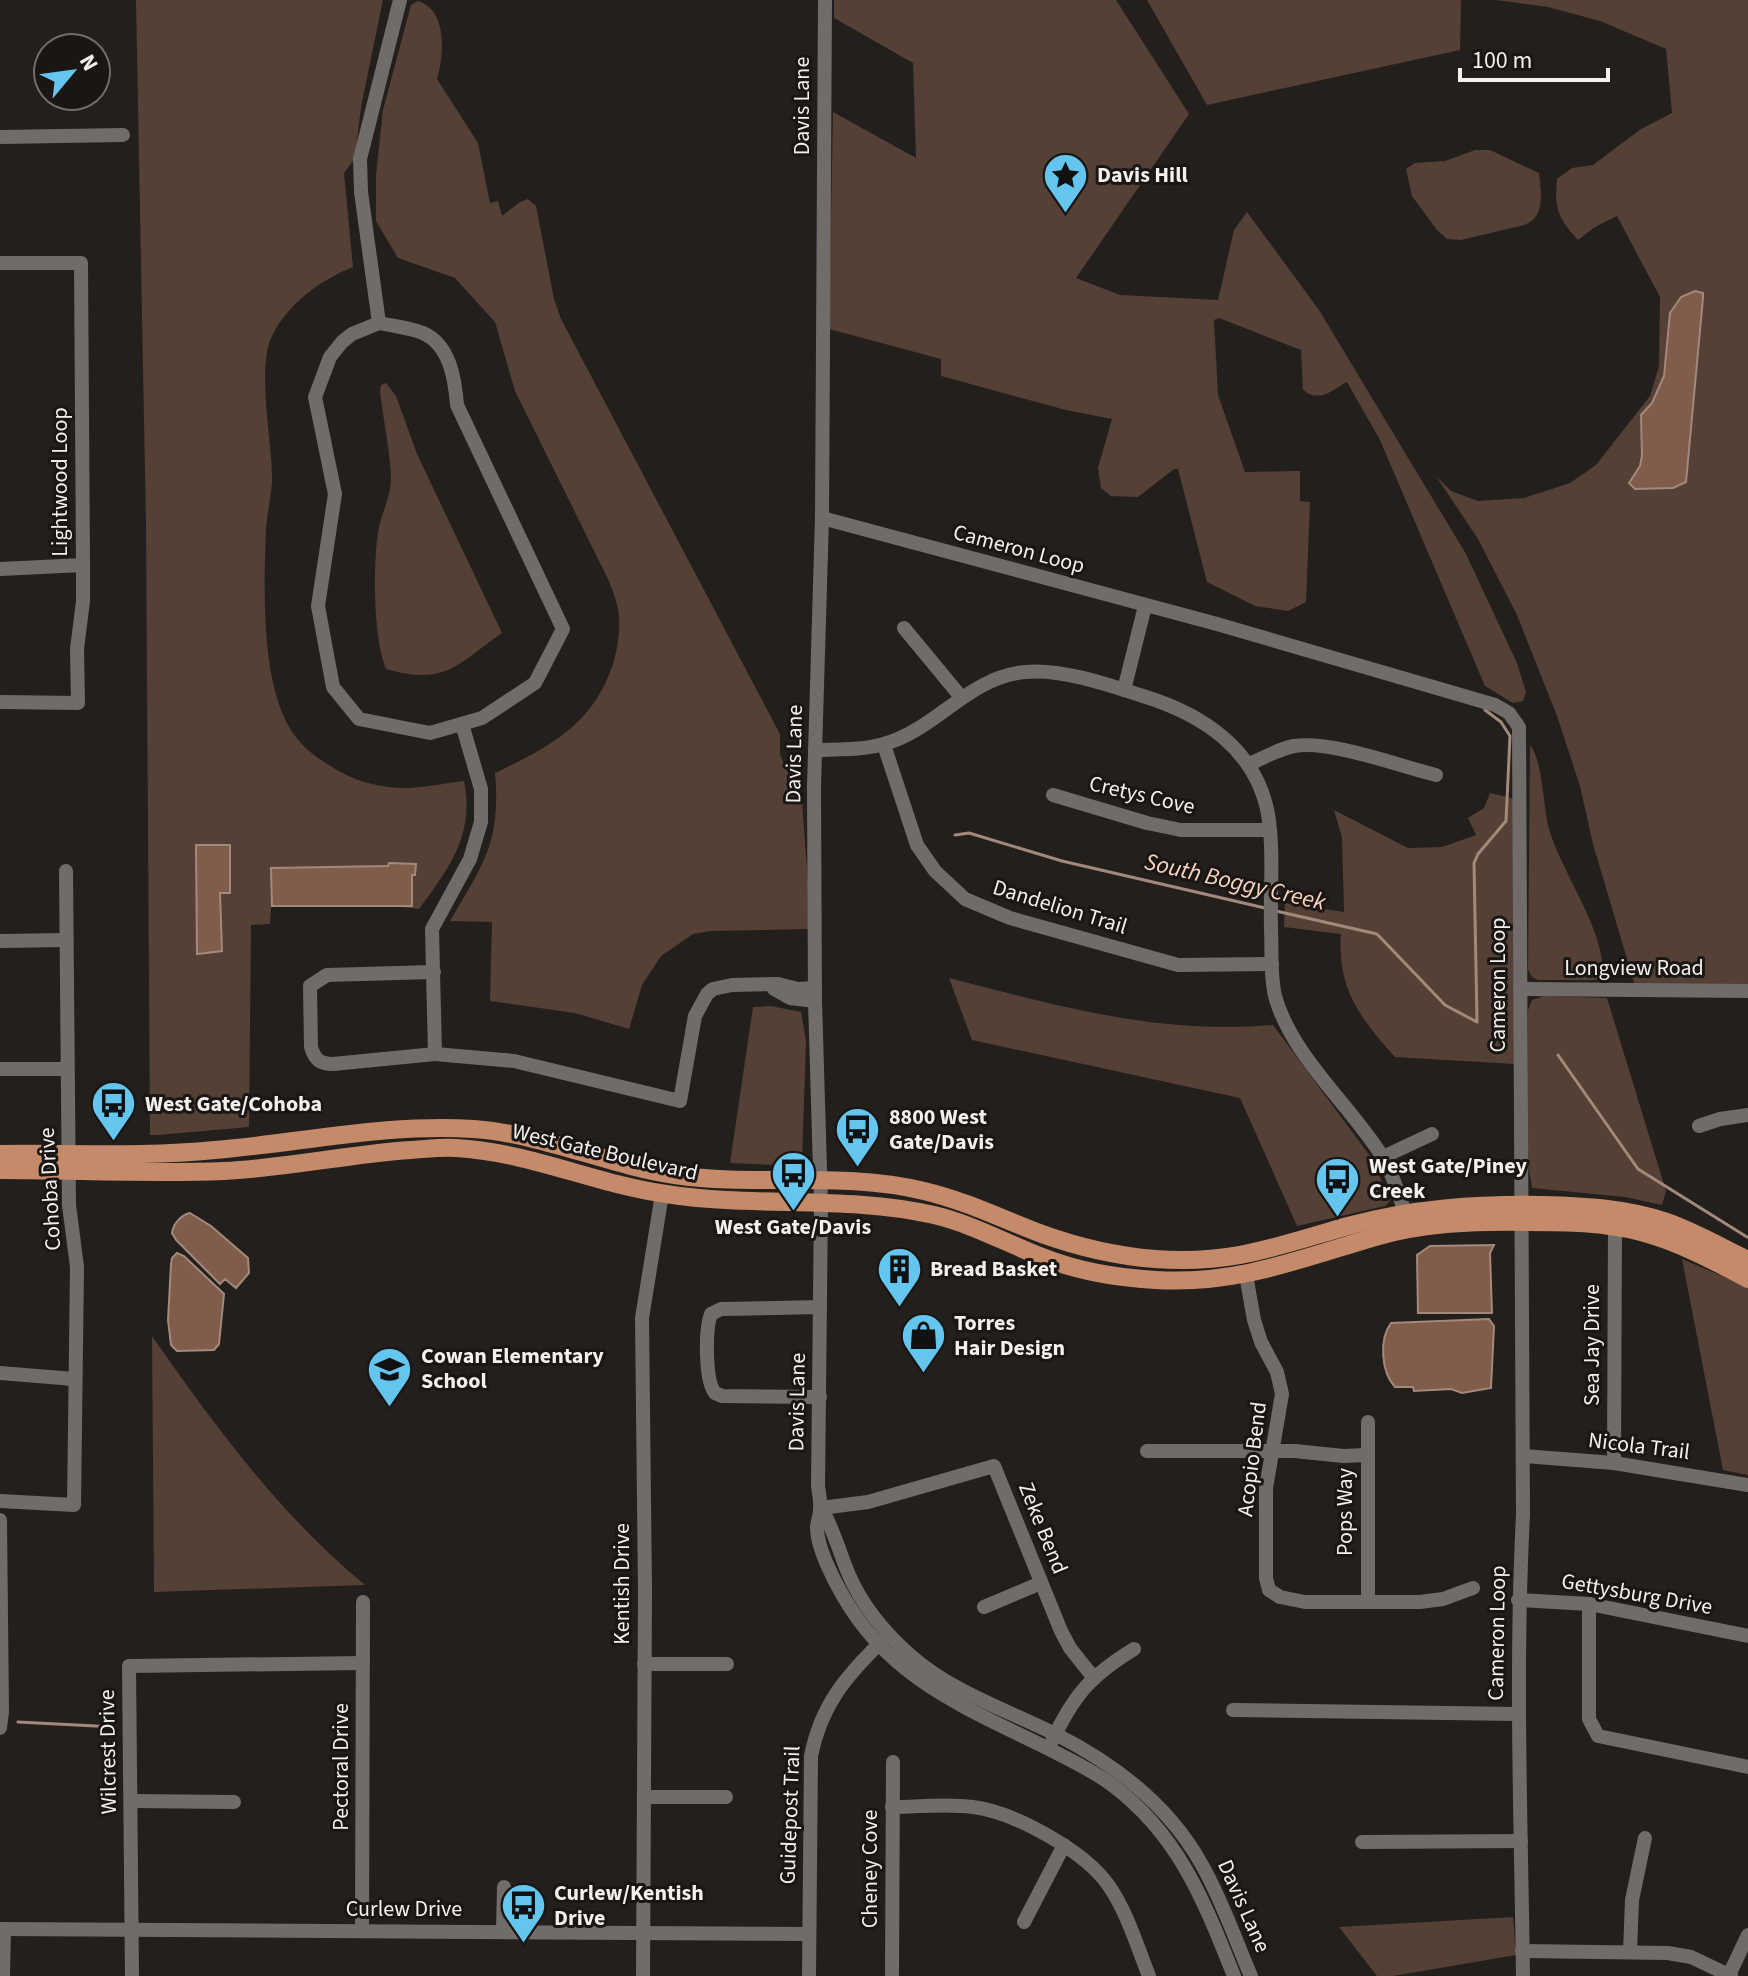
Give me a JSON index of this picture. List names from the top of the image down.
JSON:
{
  "streets": {
    "main road": ["West Gate Boulevard"],
    "street": [
      "Davis Lane",
      "Lightwood Loop",
      "Cameron Loop",
      "Cretys Cove",
      "Dandelion Trail",
      "Longview Road",
      "Cohoba Drive",
      "Sea Jay Drive",
      "Nicola Trail",
      "Acopio Bend",
      "Pops Way",
      "Zeke Bend",
      "Kentish Drive",
      "Gettysburg Drive",
      "Wilcrest Drive",
      "Pectoral Drive",
      "Guidepost Trail",
      "Cheney Cove",
      "Curlew Drive"
    ]
  },
  "crossings": [
    ["Davis Lane", "Cameron Loop"],
    ["Davis Lane", "West Gate Boulevard"],
    ["Davis Lane", "Zeke Bend"],
    ["Davis Lane", "Guidepost Trail"],
    ["Cameron Loop", "Longview Road"],
    ["Cameron Loop", "West Gate Boulevard"],
    ["Cameron Loop", "Nicola Trail"],
    ["Cameron Loop", "Gettysburg Drive"],
    ["West Gate Boulevard", "Cohoba Drive"],
    ["West Gate Boulevard", "Sea Jay Drive"],
    ["West Gate Boulevard", "Acopio Bend"],
    ["West Gate Boulevard", "Kentish Drive"],
    ["Sea Jay Drive", "Nicola Trail"],
    ["Acopio Bend", "Pops Way"],
    ["Kentish Drive", "Curlew Drive"],
    ["Wilcrest Drive", "Pectoral Drive"],
    ["Wilcrest Drive", "Curlew Drive"],
    ["Pectoral Drive", "Curlew Drive"],
    ["Guidepost Trail", "Curlew Drive"]
  ],
  "water": ["South Boggy Creek"],
  "places": {
    "place": ["Davis Hill"],
    "bus stop": [
      "West Gate/Cohoba",
      "8800 West Gate/Davis",
      "West Gate/Davis",
      "West Gate/Piney Creek",
      "Curlew/Kentish Drive"
    ],
    "building": ["Bread Basket"],
    "shop": ["Torres Hair Design"],
    "school or university": ["Cowan Elementary School"]
  },
  "scale_bar": "100 m",
  "north": "top right"
}
